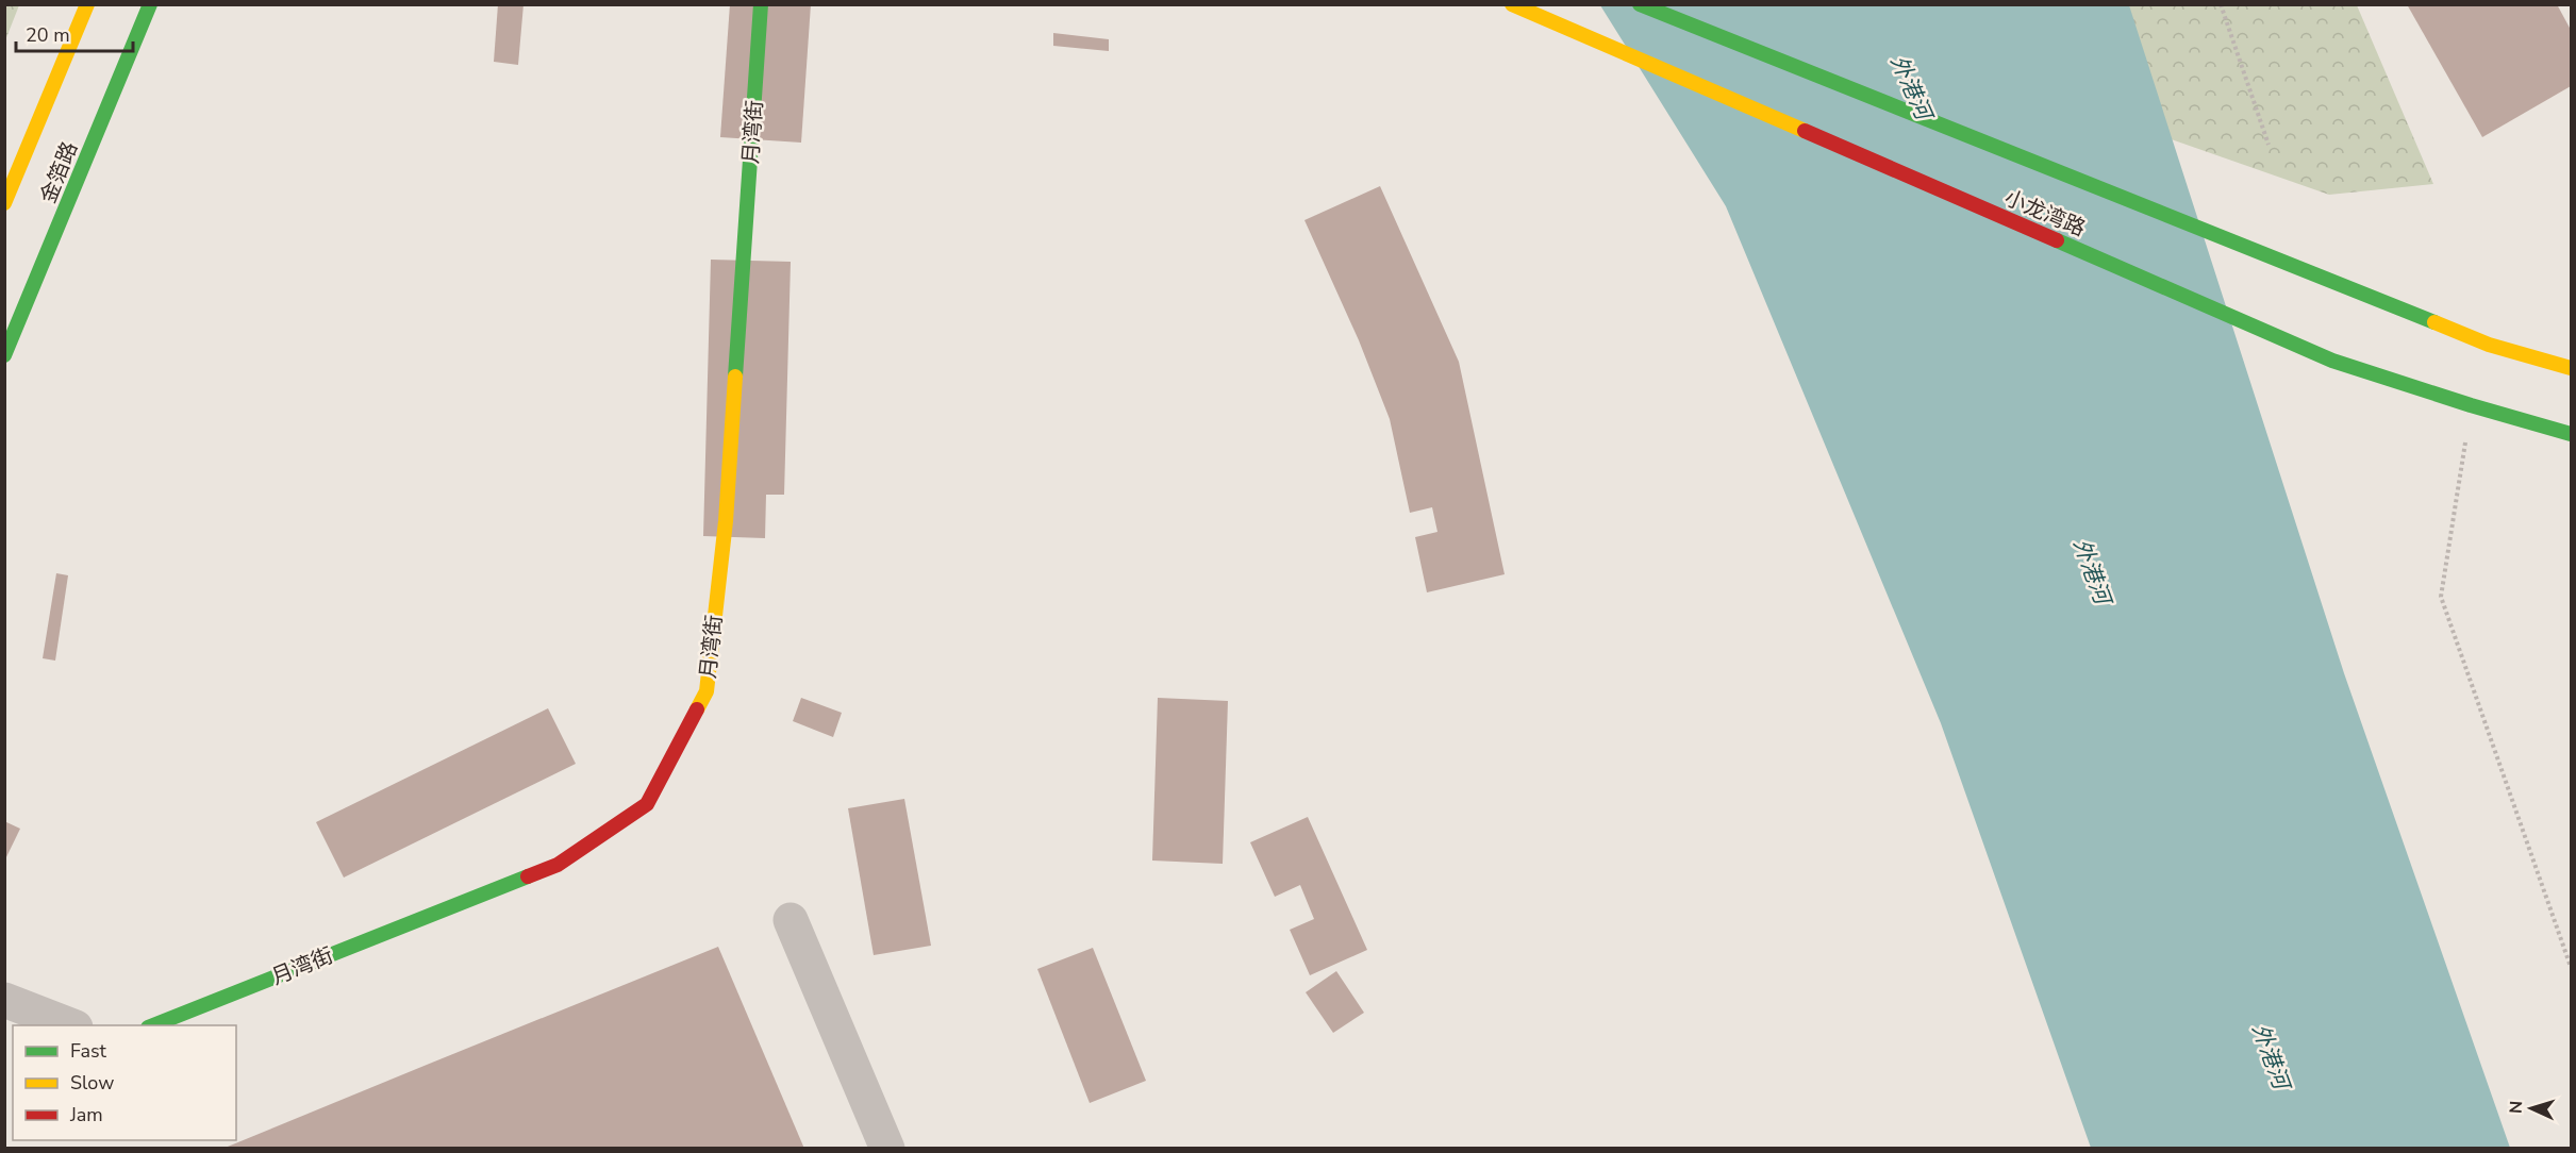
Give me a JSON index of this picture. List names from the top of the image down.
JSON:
{
  "streets": {
    "main road": ["月湾街", "金箔路", "小龙湾路"]
  },
  "water": ["外港河"],
  "legend": ["Fast", "Slow", "Jam"],
  "scale_bar": "20 m",
  "north": "left"
}
